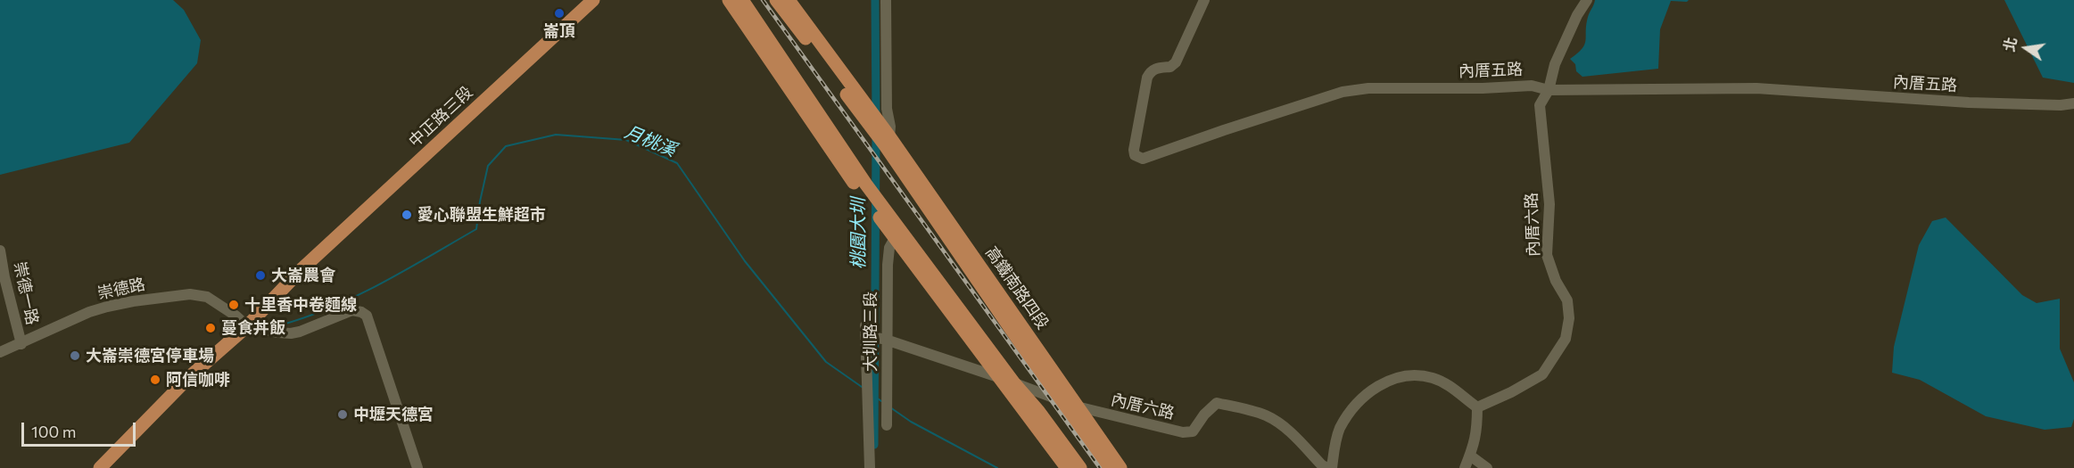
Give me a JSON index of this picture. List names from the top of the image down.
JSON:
{
  "streets": {
    "main road": ["中正路三段", "高鐵南路四段"],
    "street": [
      "內厝五路",
      "內厝六路",
      "崇德路",
      "崇德一路",
      "大圳路三段"
    ]
  },
  "crossings": [
    ["內厝五路", "內厝六路"],
    ["中正路三段", "崇德路"],
    ["內厝六路", "高鐵南路四段"],
    ["內厝六路", "大圳路三段"],
    ["崇德路", "崇德一路"]
  ],
  "water": ["月桃溪", "桃園大圳"],
  "places": [
    "崙頂",
    "愛心聯盟生鮮超市",
    "大崙農會",
    "十里香中卷麵線",
    "蔓食丼飯",
    "大崙崇德宮停車場",
    "阿信咖啡",
    "中壢天德宮"
  ],
  "scale_bar": "100 m",
  "north": "left"
}
